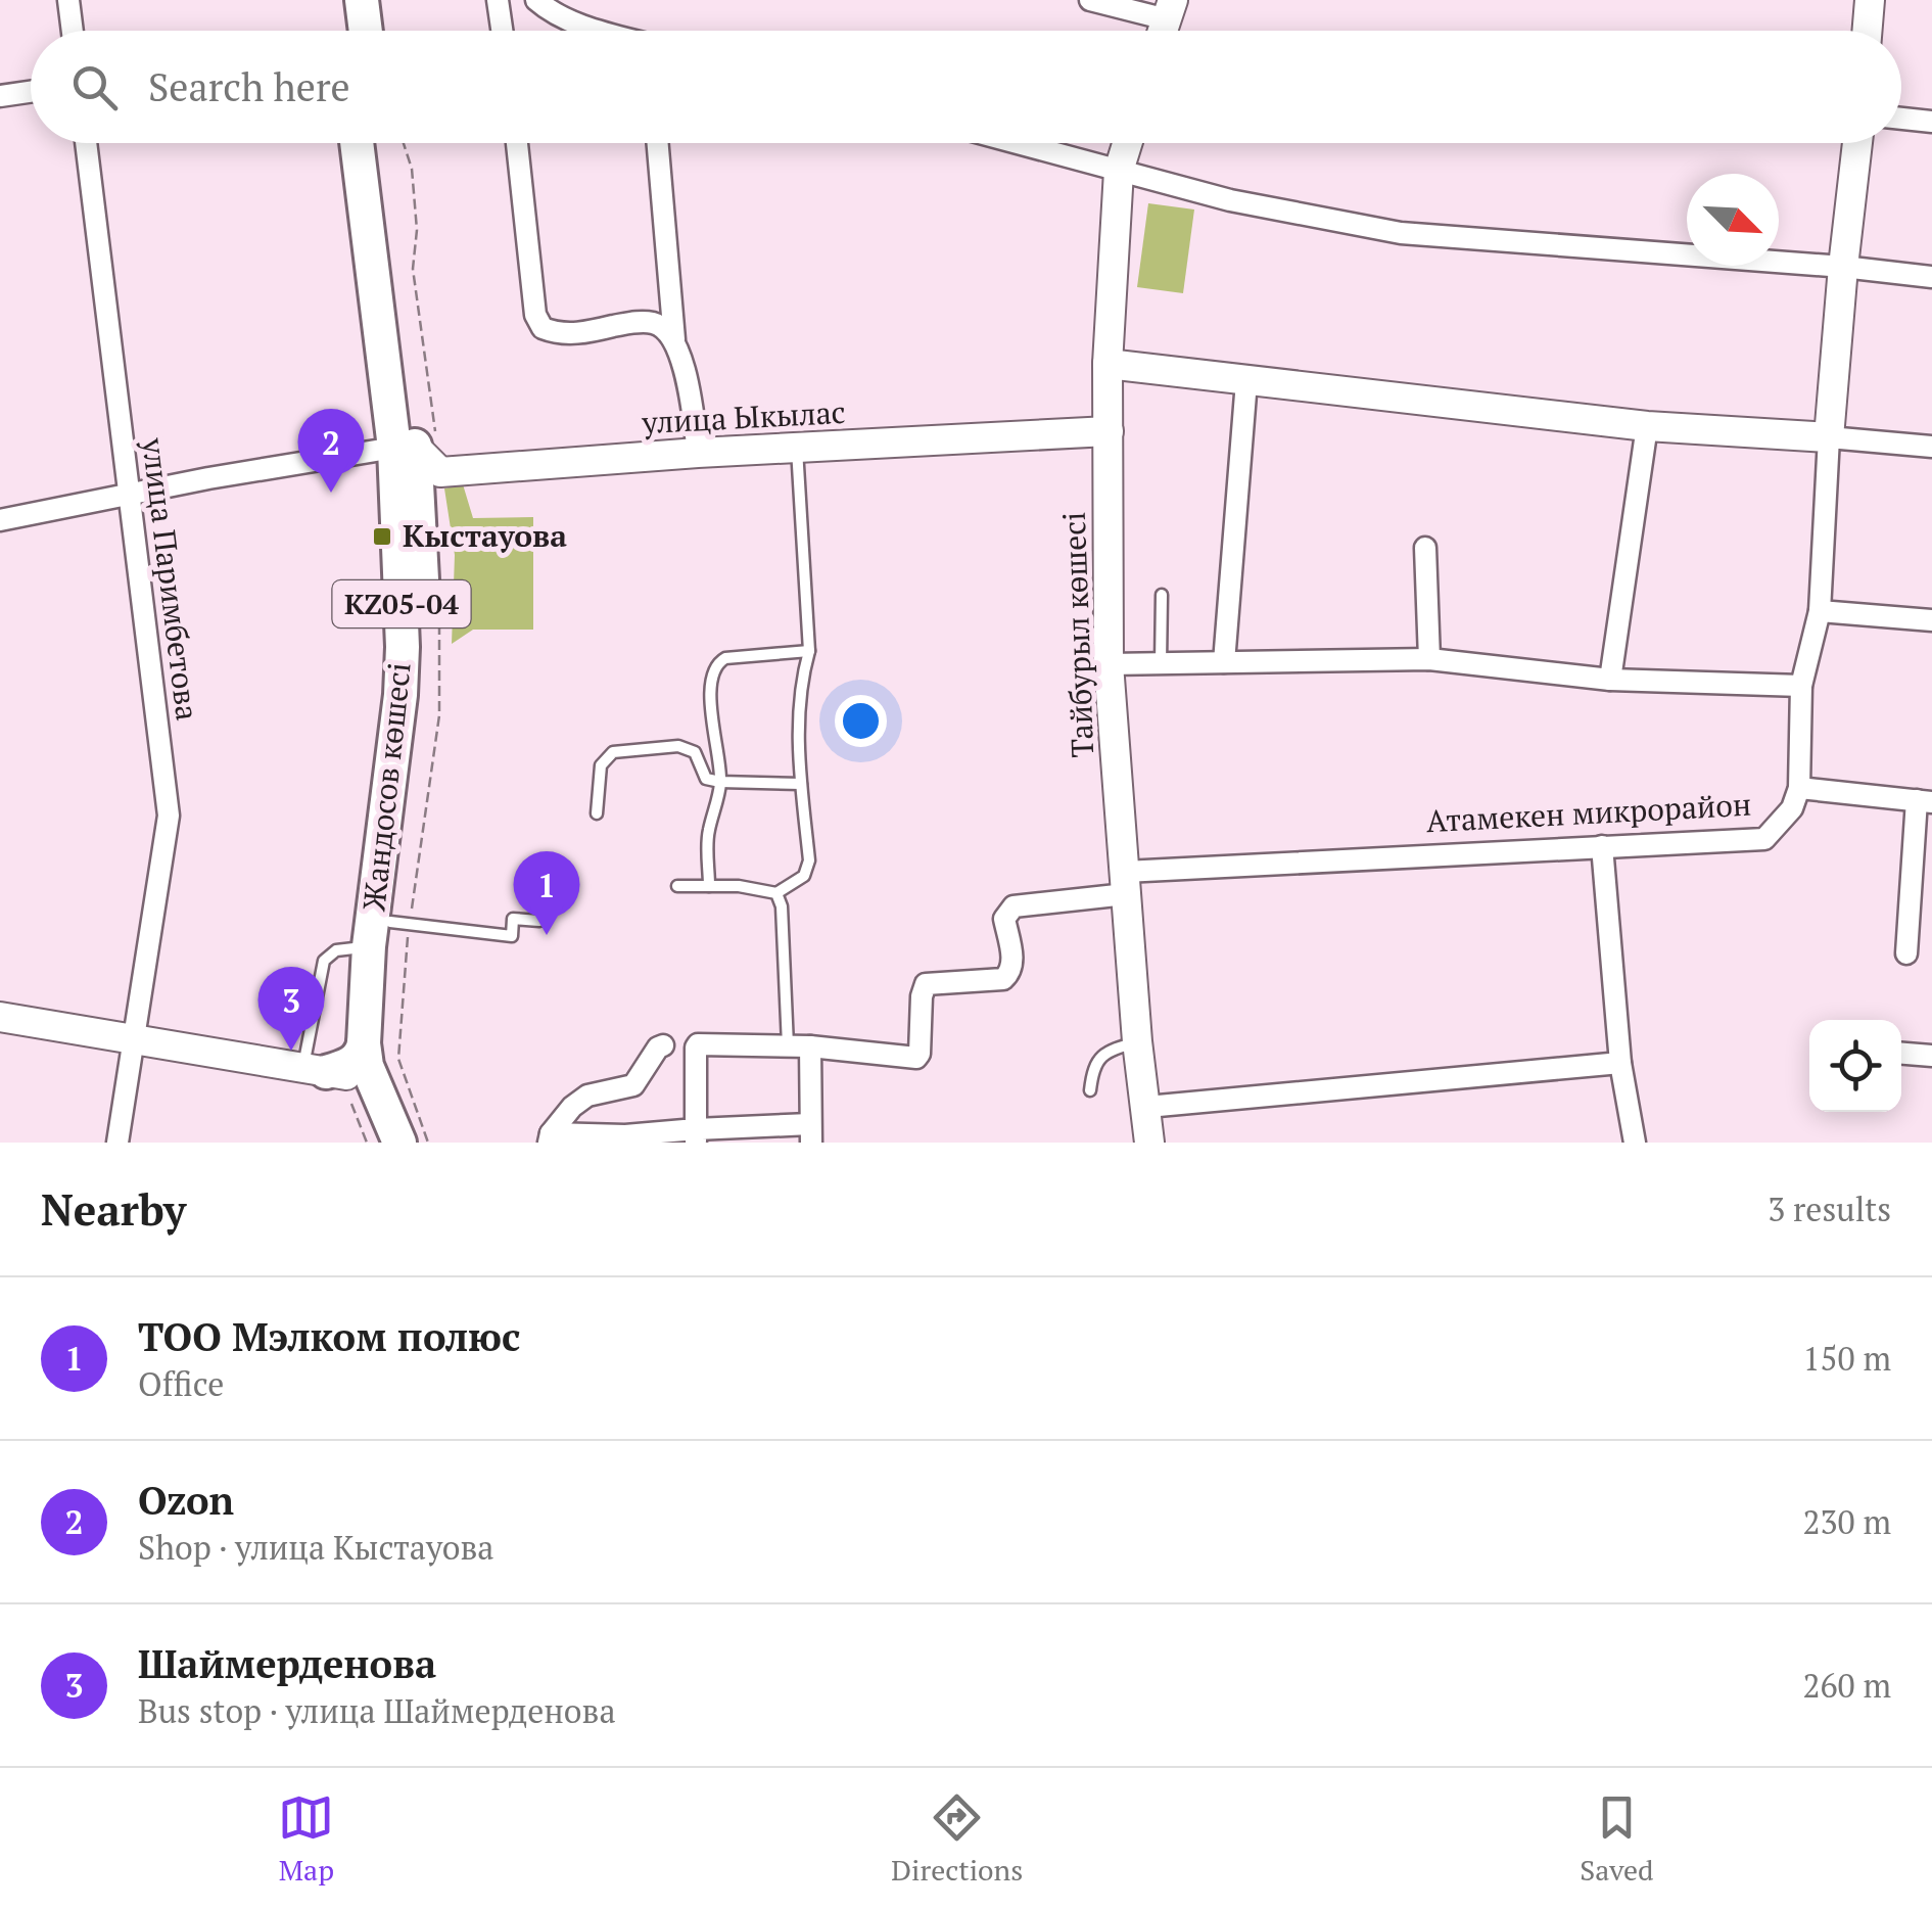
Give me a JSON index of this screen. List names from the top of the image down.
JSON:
{
  "streets": {
    "main road": ["KZ05-04", "Жандосов көшесі"],
    "street": [
      "улица Ыкылас",
      "улица Паримбетова",
      "Тайбурыл көшесі",
      "Атамекен микрорайон"
    ]
  },
  "crossings": [
    ["улица Ыкылас", "Тайбурыл көшесі"],
    ["улица Ыкылас", "Жандосов көшесі"],
    ["Тайбурыл көшесі", "Атамекен микрорайон"]
  ],
  "places": {
    "transit": ["Кыстауова"]
  },
  "north": "bottom right",
  "page": {
    "search": "Search here",
    "pins": ["2", "1", "3"],
    "heading": ["Nearby", "3 results"],
    "list": [
      {
        "mark": "1",
        "name": "ТОО Мэлком полюс",
        "note": "Office",
        "value": "150 m"
      },
      {
        "mark": "2",
        "name": "Ozon",
        "note": "Shop · улица Кыстауова",
        "value": "230 m"
      },
      {
        "mark": "3",
        "name": "Шаймерденова",
        "note": "Bus stop · улица Шаймерденова",
        "value": "260 m"
      }
    ],
    "nav": ["Map", "Directions", "Saved"]
  }
}
